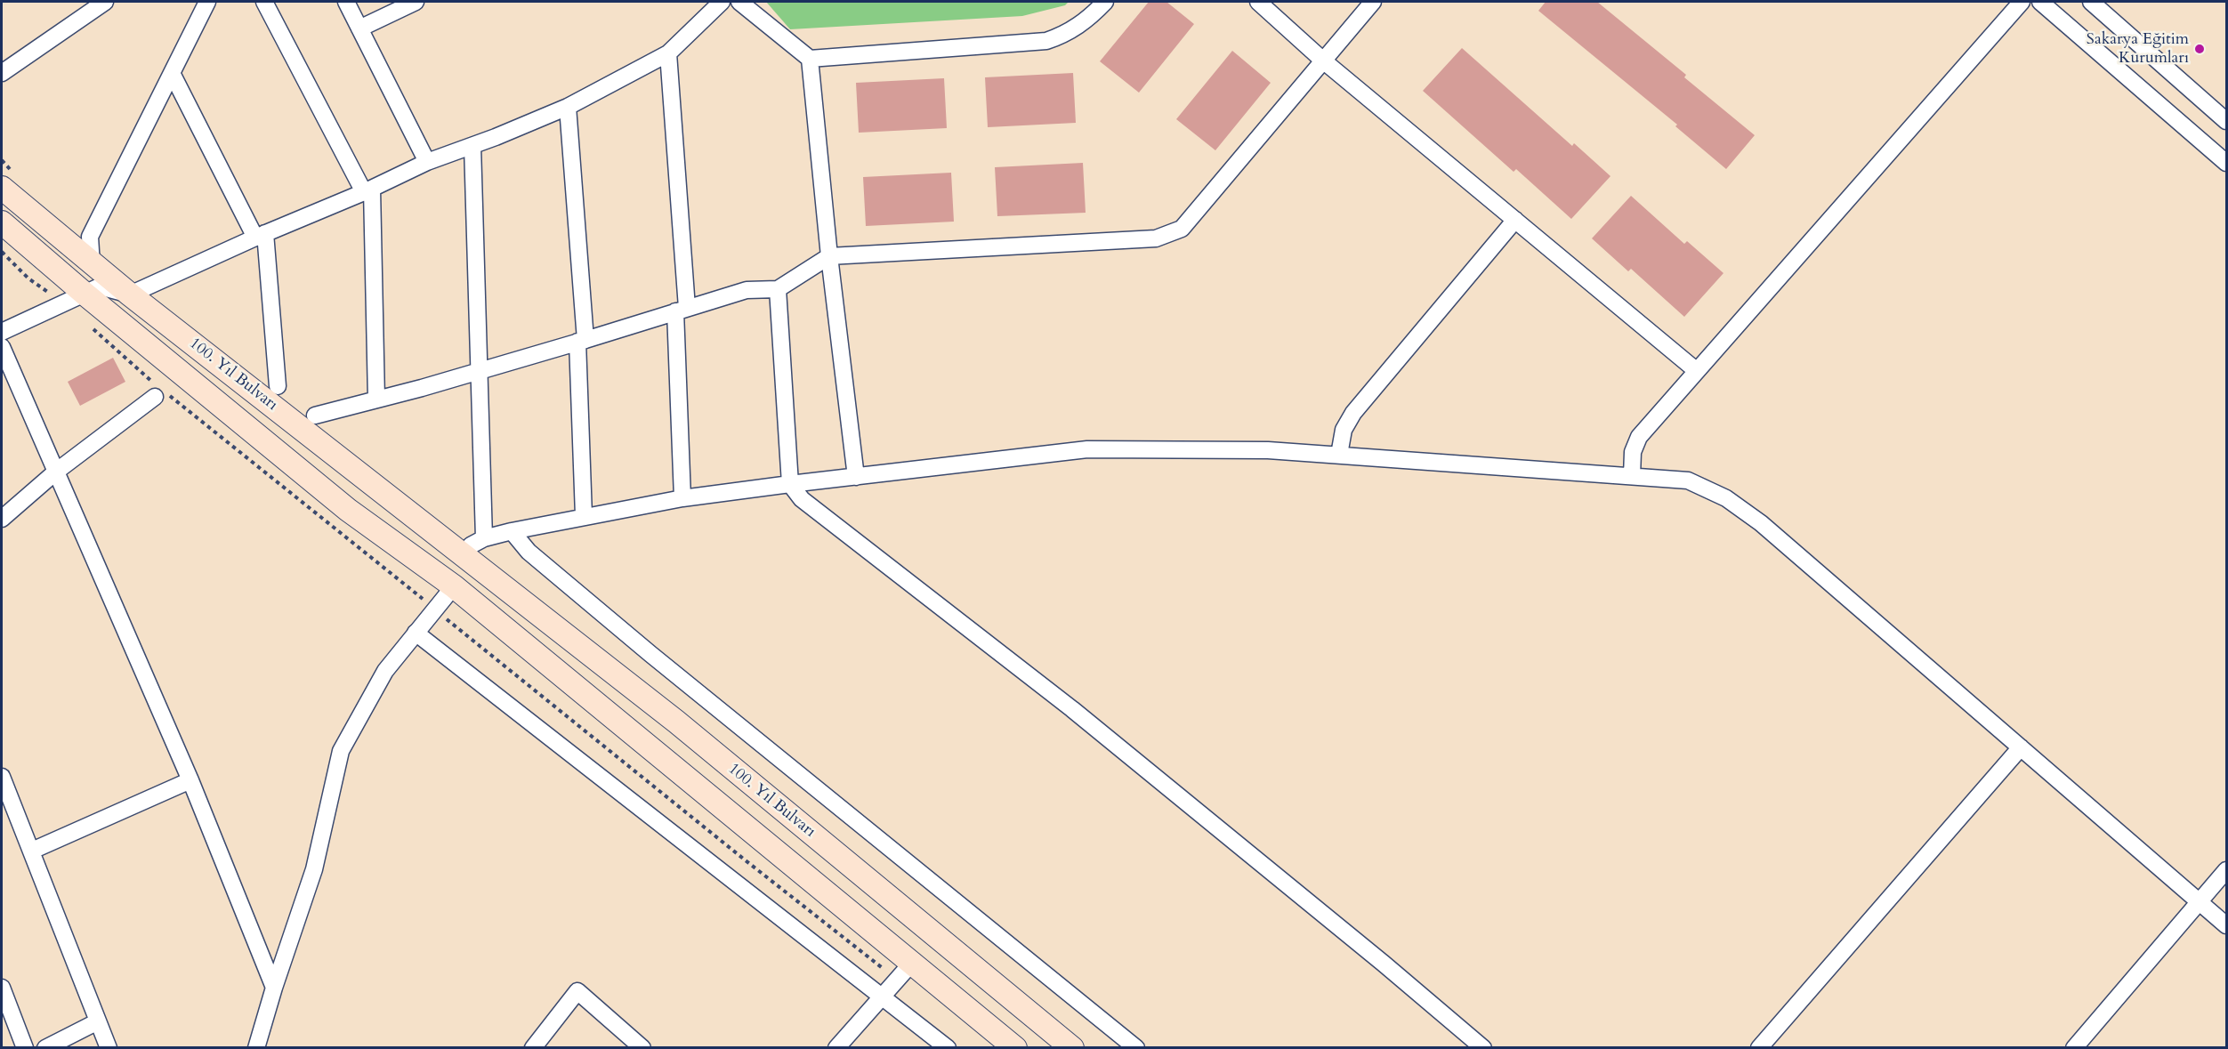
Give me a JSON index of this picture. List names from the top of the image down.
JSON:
{
  "streets": {
    "main road": ["100. Yıl Bulvarı"]
  },
  "places": ["Sakarya Eğitim Kurumları"]
}
